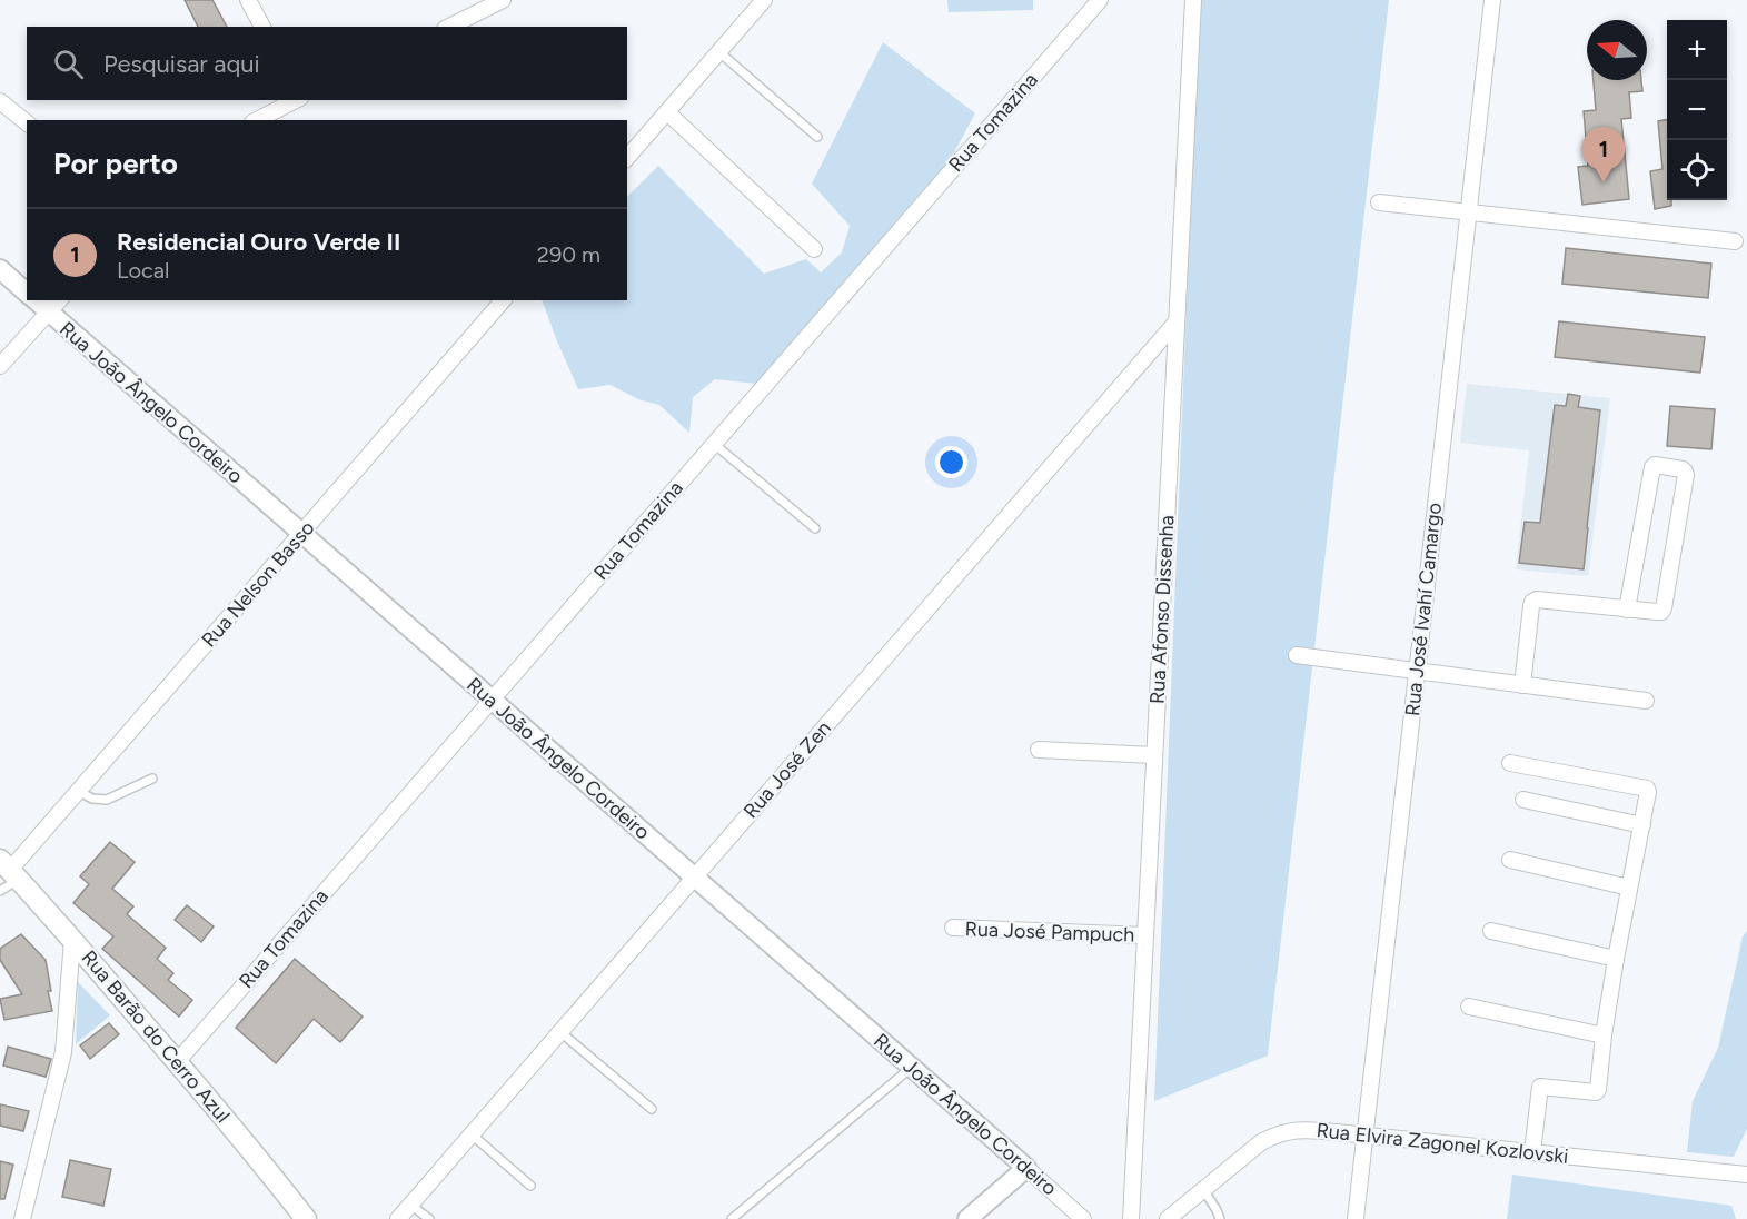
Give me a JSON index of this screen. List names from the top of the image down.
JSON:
{
  "streets": {
    "main road": ["Rua Barão do Cerro Azul"],
    "street": [
      "Rua Tomazina",
      "Rua João Ângelo Cordeiro",
      "Rua Nelson Basso",
      "Rua Afonso Dissenha",
      "Rua José Ivahí Camargo",
      "Rua José Zen",
      "Rua José Pampuch",
      "Rua Elvira Zagonel Kozlovski"
    ]
  },
  "crossings": [
    ["Rua Tomazina", "Rua João Ângelo Cordeiro"],
    ["Rua Tomazina", "Rua Barão do Cerro Azul"],
    ["Rua João Ângelo Cordeiro", "Rua Nelson Basso"],
    ["Rua João Ângelo Cordeiro", "Rua José Zen"],
    ["Rua Nelson Basso", "Rua Barão do Cerro Azul"],
    ["Rua Afonso Dissenha", "Rua José Zen"],
    ["Rua Afonso Dissenha", "Rua José Pampuch"],
    ["Rua José Ivahí Camargo", "Rua Elvira Zagonel Kozlovski"]
  ],
  "north": "left",
  "page": {
    "map_buttons": ["+", "−"],
    "search": "Pesquisar aqui",
    "heading": "Por perto",
    "pins": "1",
    "list": [
      {
        "mark": "1",
        "name": "Residencial Ouro Verde II",
        "note": "Local",
        "value": "290 m"
      }
    ]
  }
}
